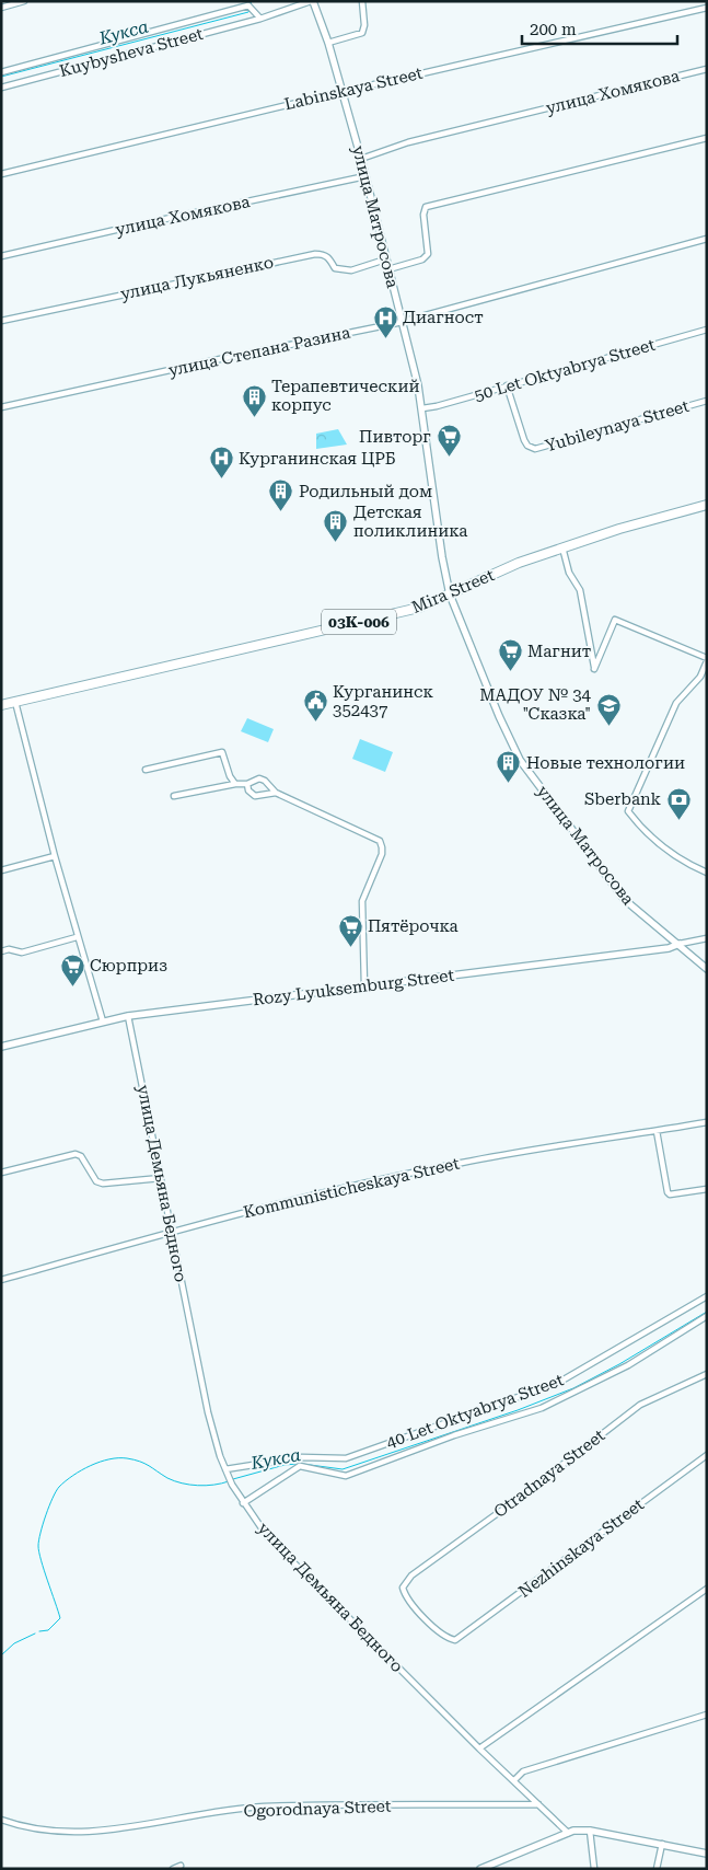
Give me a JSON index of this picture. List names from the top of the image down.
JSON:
{
  "streets": {
    "main road": ["Mira Street", "03К-006"],
    "street": [
      "Kuybysheva Street",
      "Labinskaya Street",
      "улица Хомякова",
      "улица Матросова",
      "улица Лукьяненко",
      "улица Степана Разина",
      "50 Let Oktyabrya Street",
      "Yubileynaya Street",
      "Rozy Lyuksemburg Street",
      "улица Демьяна Бедного",
      "Kommunisticheskaya Street",
      "40 Let Oktyabrya Street",
      "Otradnaya Street",
      "Nezhinskaya Street",
      "Ogorodnaya Street"
    ]
  },
  "crossings": [
    ["Kuybysheva Street", "улица Матросова"],
    ["Labinskaya Street", "улица Матросова"],
    ["улица Хомякова", "улица Матросова"],
    ["улица Матросова", "улица Лукьяненко"],
    ["улица Матросова", "улица Степана Разина"],
    ["улица Матросова", "50 Let Oktyabrya Street"],
    ["улица Матросова", "Mira Street"],
    ["улица Матросова", "Rozy Lyuksemburg Street"],
    ["50 Let Oktyabrya Street", "Yubileynaya Street"],
    ["Rozy Lyuksemburg Street", "улица Демьяна Бедного"],
    ["улица Демьяна Бедного", "Kommunisticheskaya Street"],
    ["улица Демьяна Бедного", "40 Let Oktyabrya Street"],
    ["улица Демьяна Бедного", "Ogorodnaya Street"],
    ["Otradnaya Street", "Nezhinskaya Street"]
  ],
  "water": ["Кукса"],
  "places": {
    "hospital": ["Диагност", "Курганинская ЦРБ"],
    "building": [
      "Терапевтический корпус",
      "Родильный дом",
      "Детская поликлиника",
      "Новые технологии"
    ],
    "supermarket": [
      "Пивторг",
      "Магнит",
      "Пятёрочка",
      "Сюрприз"
    ],
    "public building": ["Курганинск 352437"],
    "school or university": ["МАДОУ № 34 \"Сказка\""],
    "bank": ["Sberbank"]
  },
  "scale_bar": "200 m"
}
